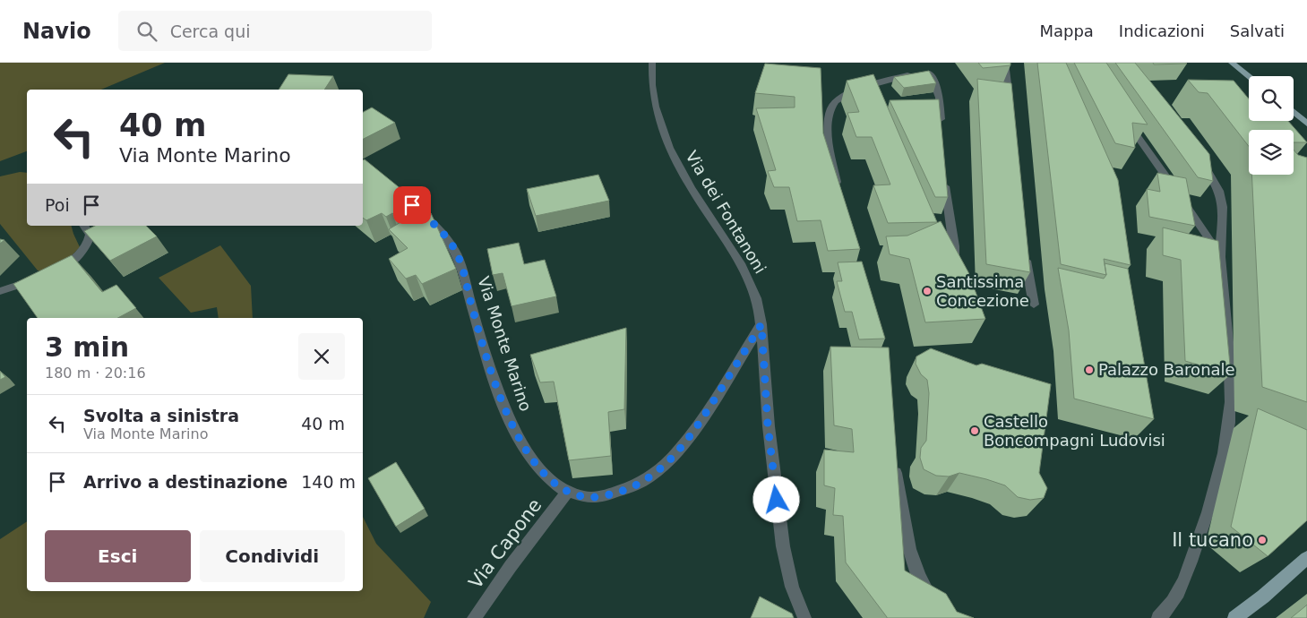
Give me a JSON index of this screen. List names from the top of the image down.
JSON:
{
  "streets": {
    "street": ["Via dei Fontanoni", "Via Monte Marino", "Via Capone"]
  },
  "crossings": [
    ["Via dei Fontanoni", "Via Monte Marino"],
    ["Via Monte Marino", "Via Capone"]
  ],
  "places": [
    "Santissima Concezione",
    "Palazzo Baronale",
    "Castello Boncompagni Ludovisi",
    "Il tucano"
  ],
  "page": {
    "header": "Navio",
    "search": "Cerca qui",
    "nav": ["Mappa", "Indicazioni", "Salvati"],
    "turn": ["40 m", "Via Monte Marino"],
    "then": "Poi",
    "heading": ["3 min", "180 m · 20:16"],
    "list": [
      {
        "name": "Svolta a sinistra",
        "note": "Via Monte Marino",
        "value": "40 m"
      },
      {
        "name": "Arrivo a destinazione",
        "value": "140 m"
      }
    ],
    "buttons": ["Esci", "Condividi"]
  }
}
